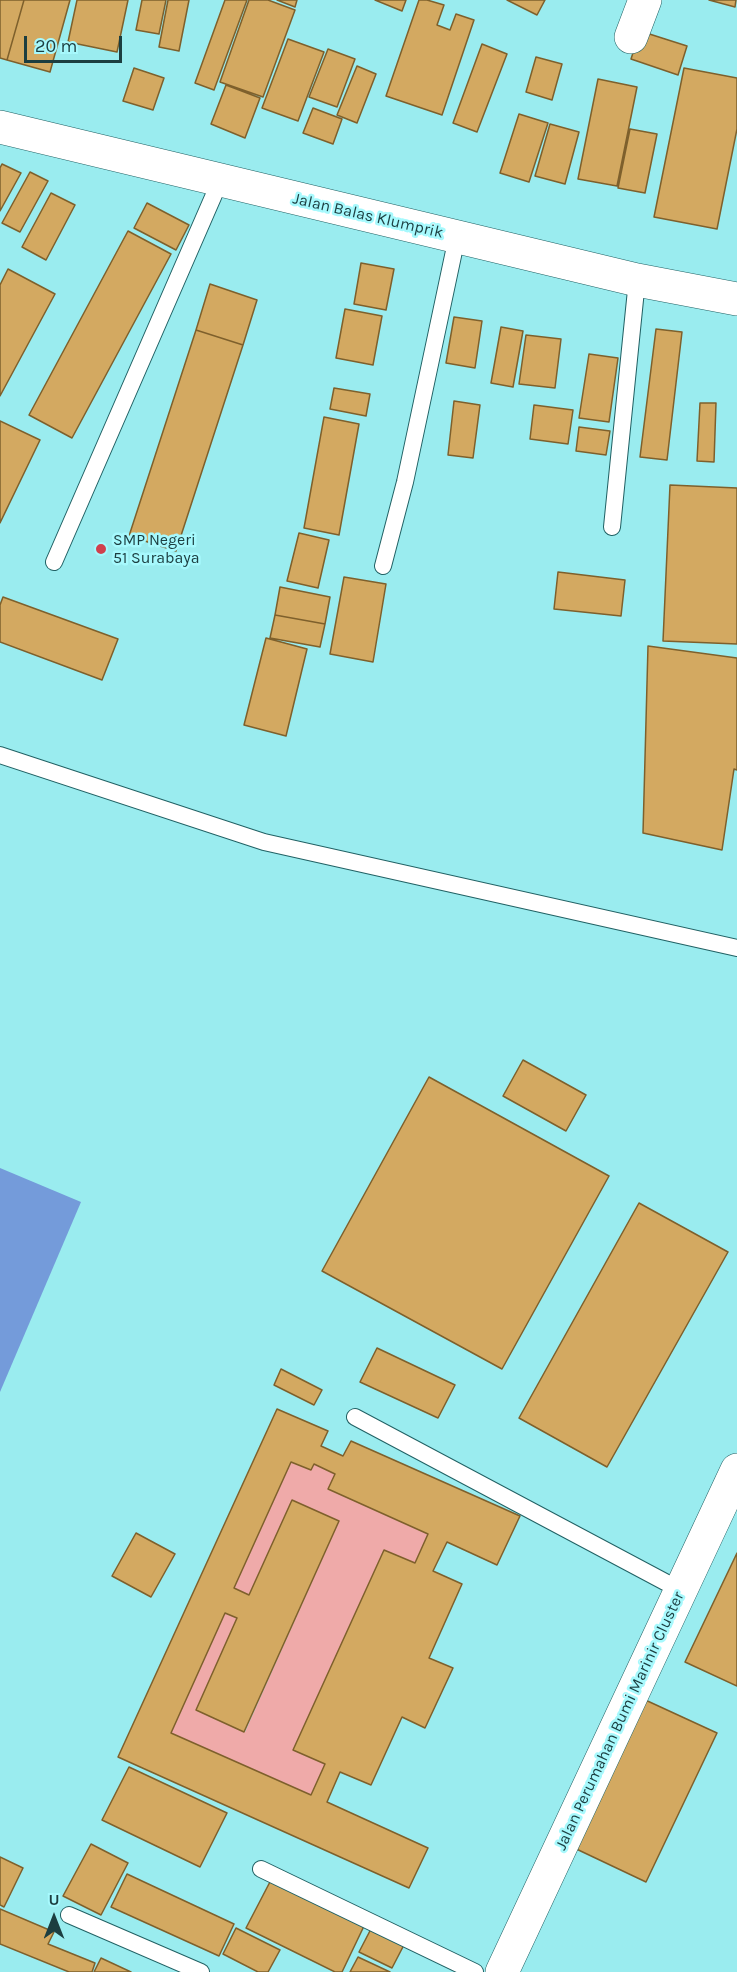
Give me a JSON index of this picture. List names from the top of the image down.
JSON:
{
  "streets": {
    "street": ["Jalan Balas Klumprik", "Jalan Perumahan Bumi Marinir Cluster"]
  },
  "places": ["SMP Negeri 51 Surabaya"],
  "scale_bar": "20 m",
  "north": "top"
}
